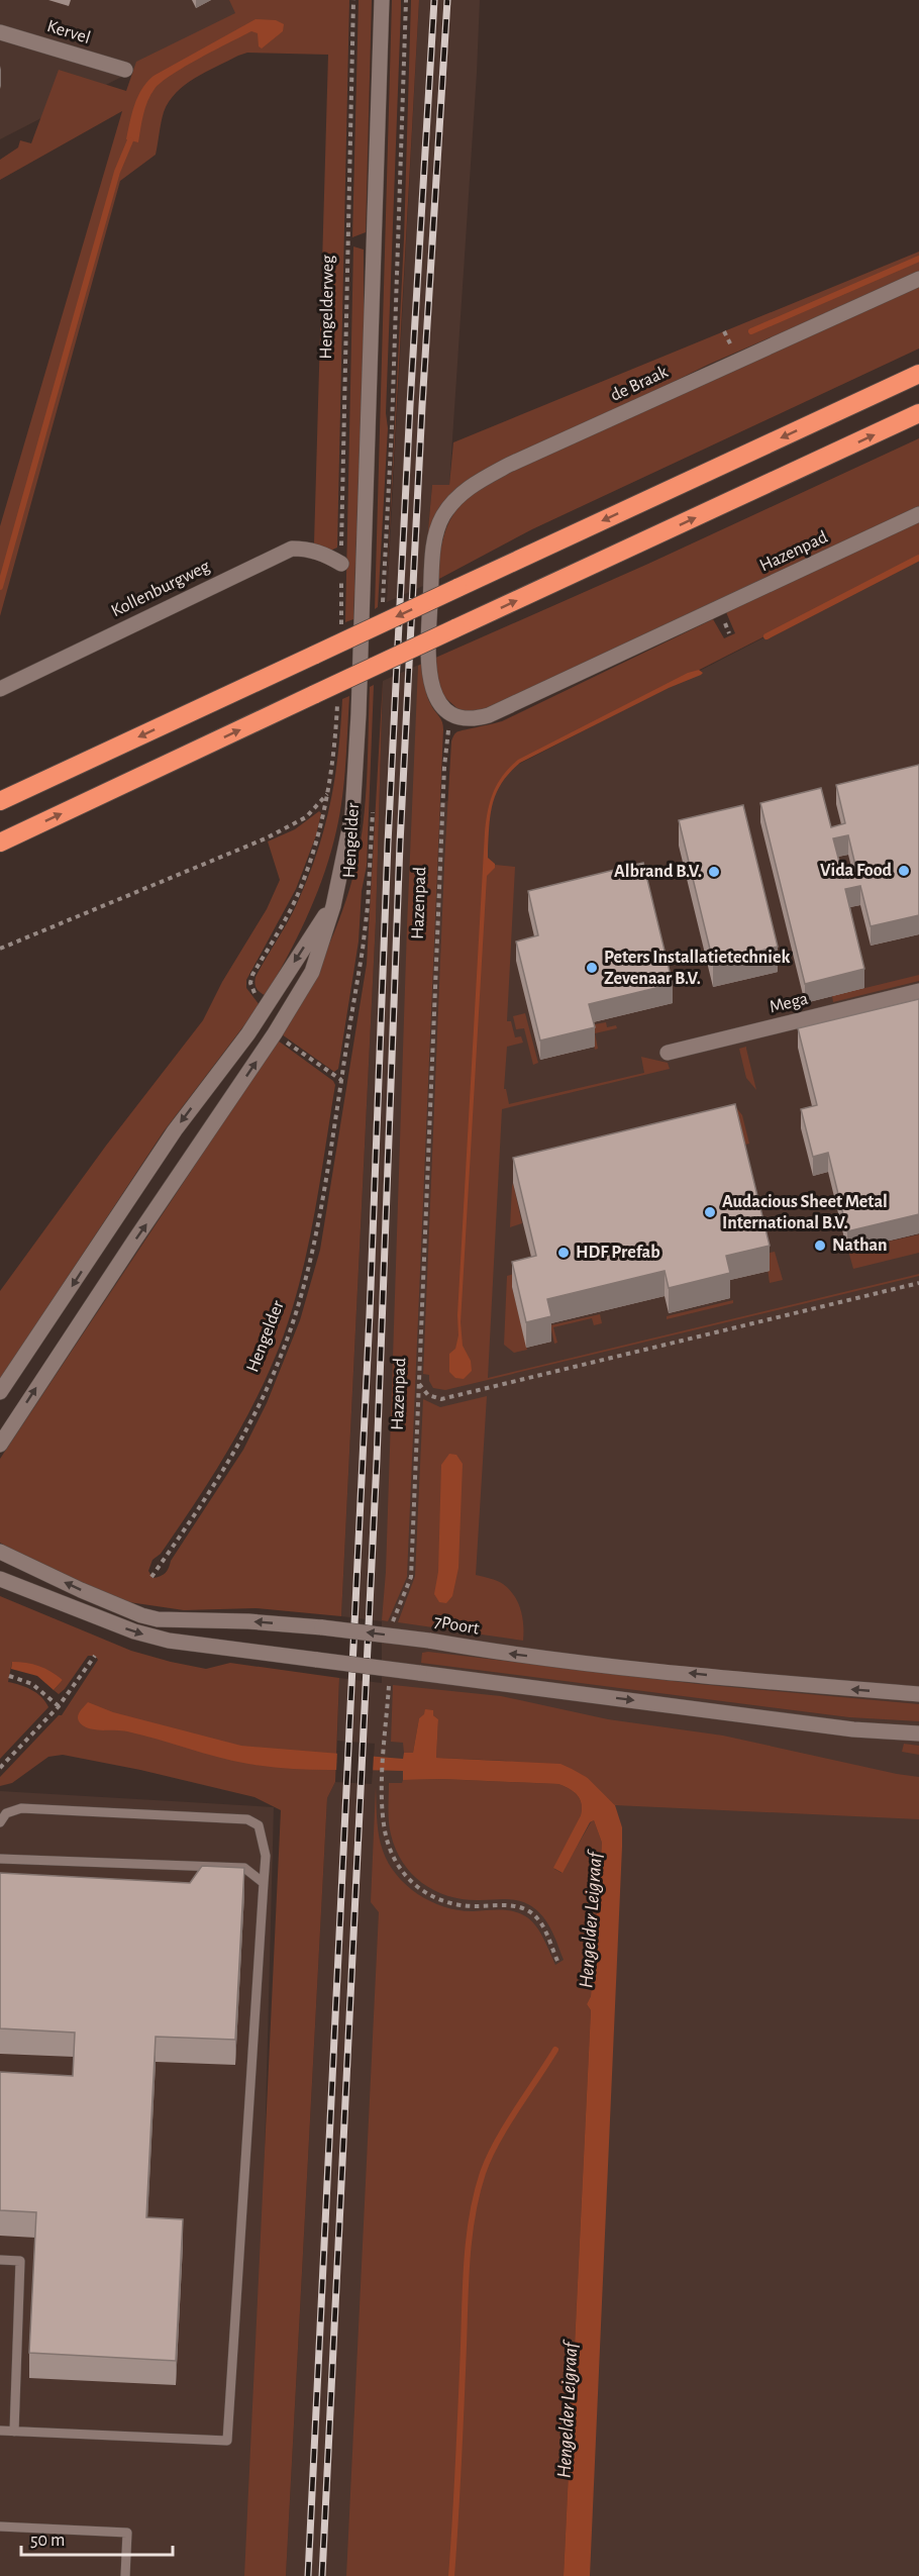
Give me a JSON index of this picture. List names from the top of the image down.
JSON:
{
  "streets": {
    "street": [
      "Kervel",
      "de Braak",
      "Hazenpad",
      "Kollenburgweg",
      "Hengelder",
      "Mega",
      "7Poort"
    ],
    "path": ["Hengelderweg"]
  },
  "crossings": [
    ["Hengelderweg", "Kollenburgweg"],
    ["de Braak", "Hazenpad"]
  ],
  "water": ["Hengelder Leigraaf"],
  "places": [
    "Vida Food",
    "Albrand B.V.",
    "Peters Installatietechniek Zevenaar B.V.",
    "Audacious Sheet Metal International B.V.",
    "Nathan",
    "HDF Prefab"
  ],
  "scale_bar": "50 m"
}
